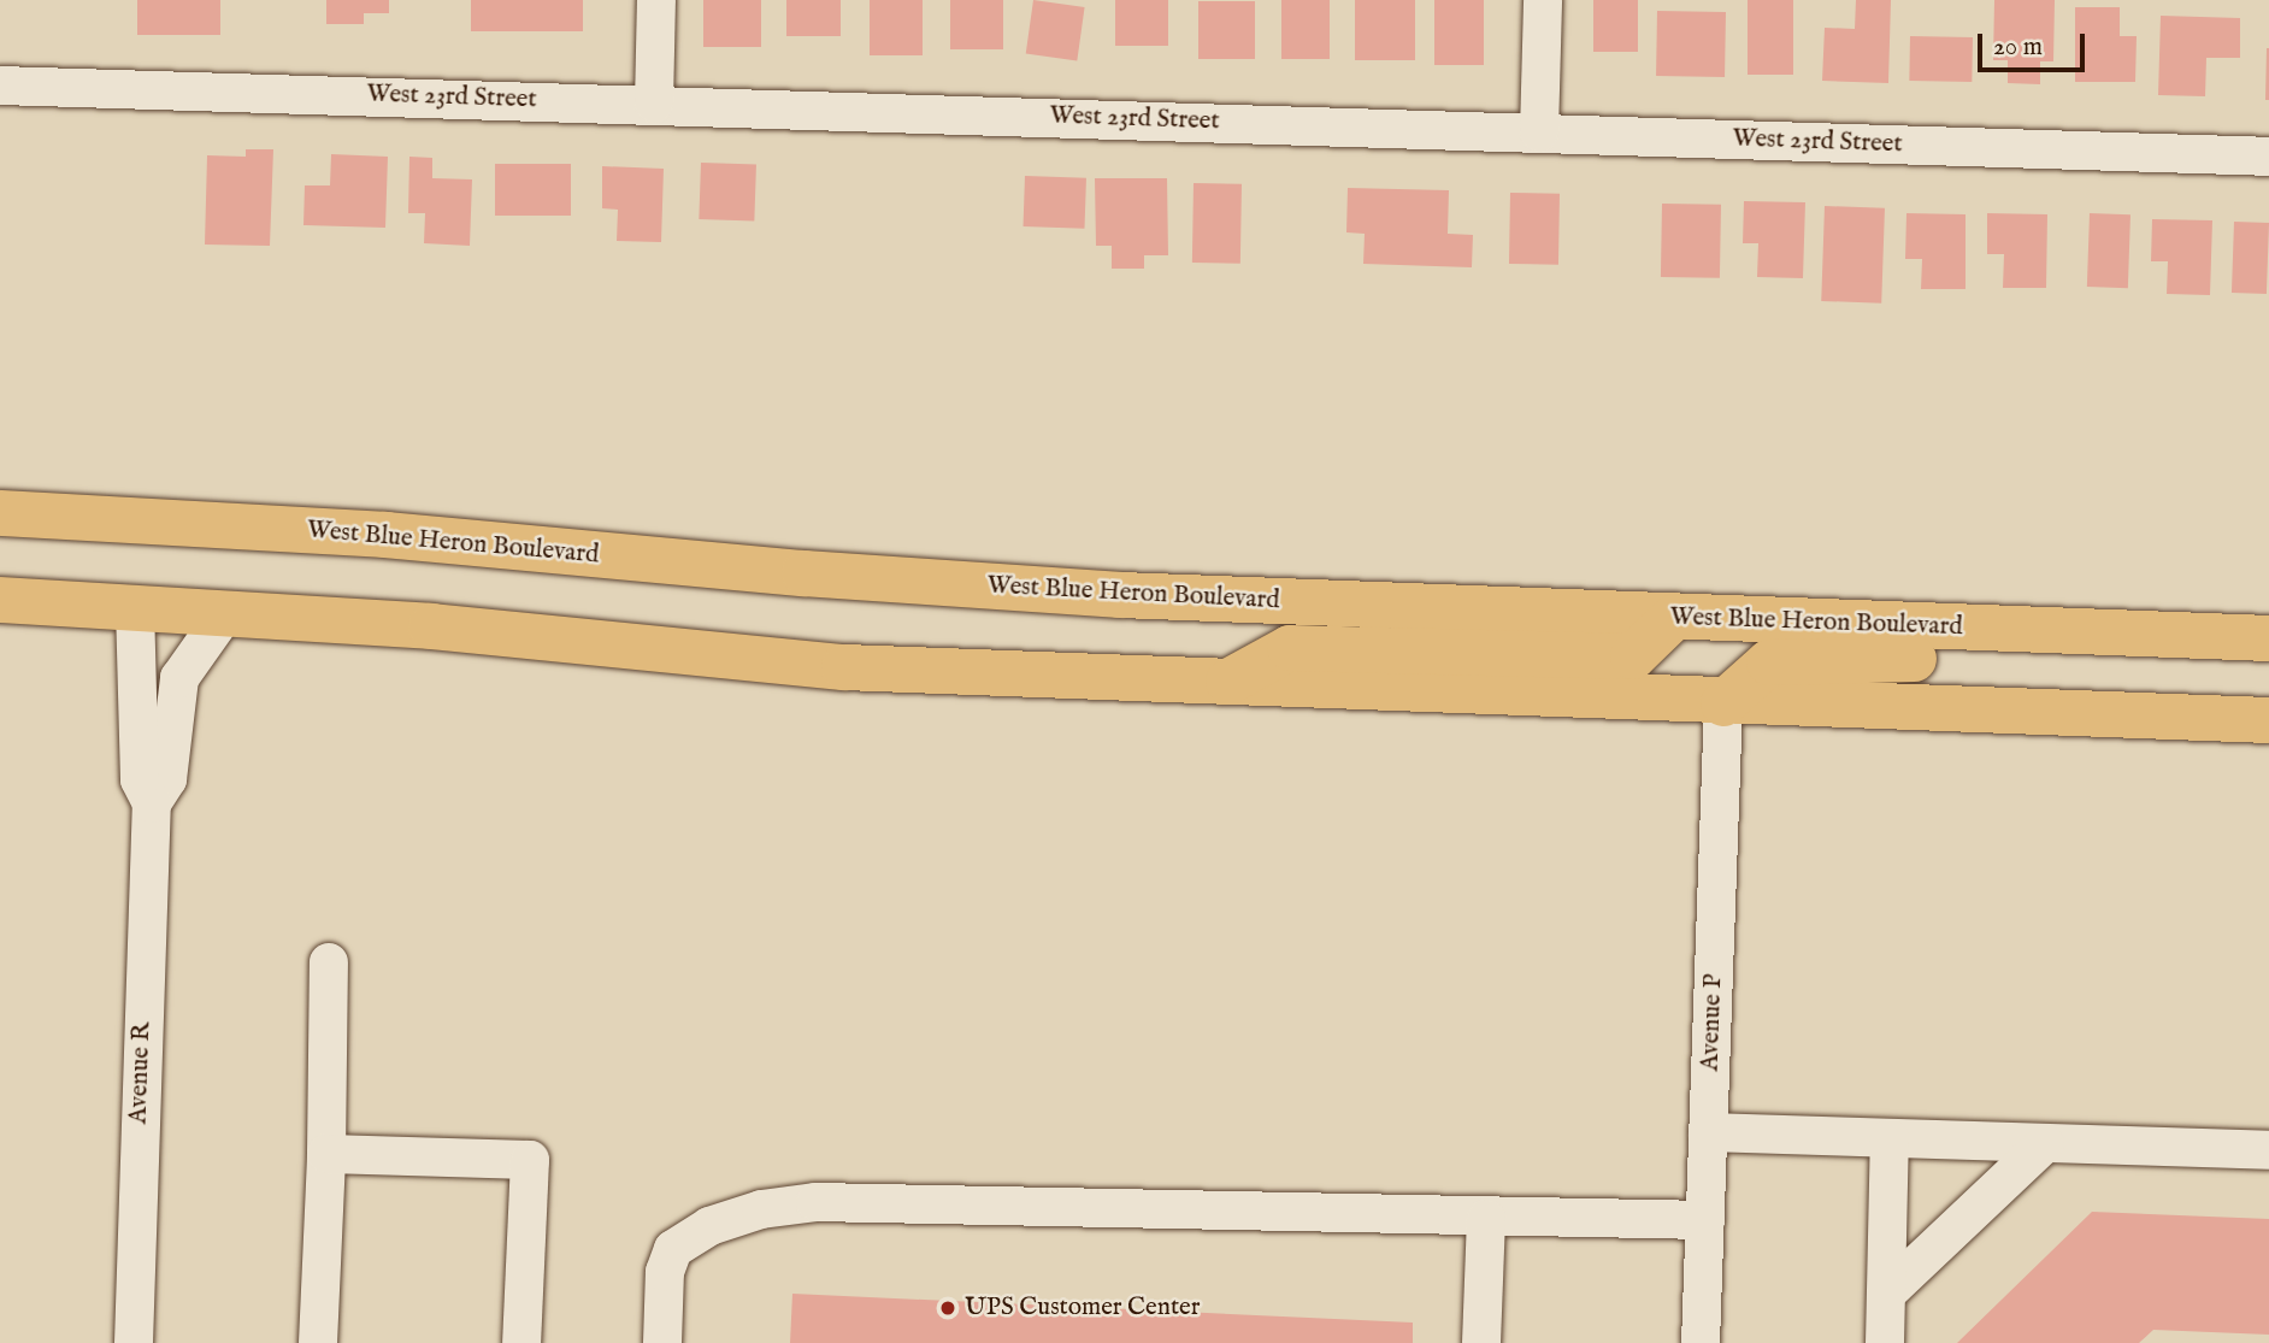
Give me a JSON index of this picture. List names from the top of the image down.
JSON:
{
  "streets": {
    "main road": ["West Blue Heron Boulevard"],
    "street": ["West 23rd Street", "Avenue P", "Avenue R"]
  },
  "places": ["UPS Customer Center"],
  "scale_bar": "20 m"
}
